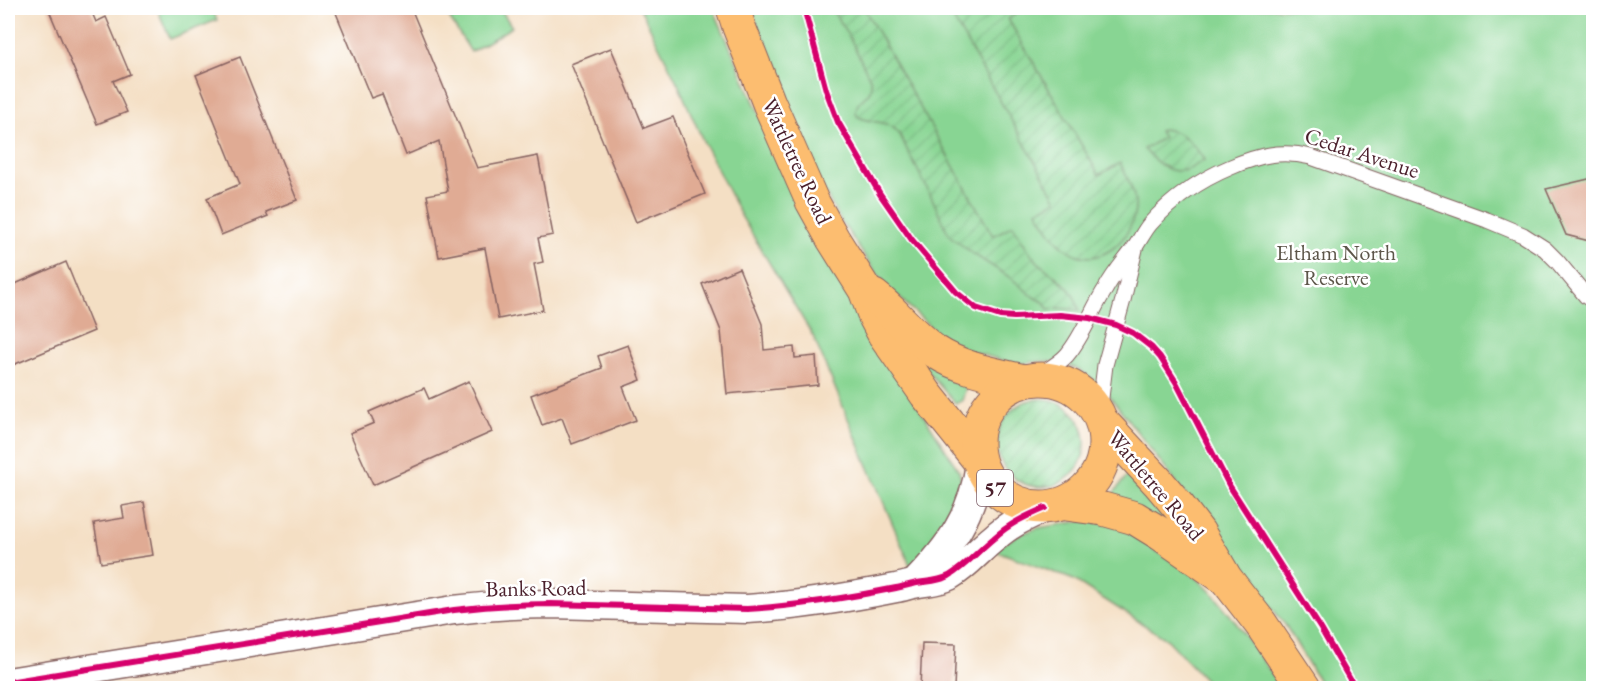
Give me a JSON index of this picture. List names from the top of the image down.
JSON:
{
  "streets": {
    "main road": ["Wattletree Road", "57"],
    "street": ["Banks Road"],
    "lane": ["Cedar Avenue"]
  },
  "crossings": [
    ["Cedar Avenue", "Wattletree Road"],
    ["Cedar Avenue", "57"],
    ["Cedar Avenue", "Banks Road"],
    ["Wattletree Road", "57"],
    ["Wattletree Road", "Banks Road"],
    ["57", "Banks Road"]
  ],
  "parks": ["Eltham North Reserve"]
}
